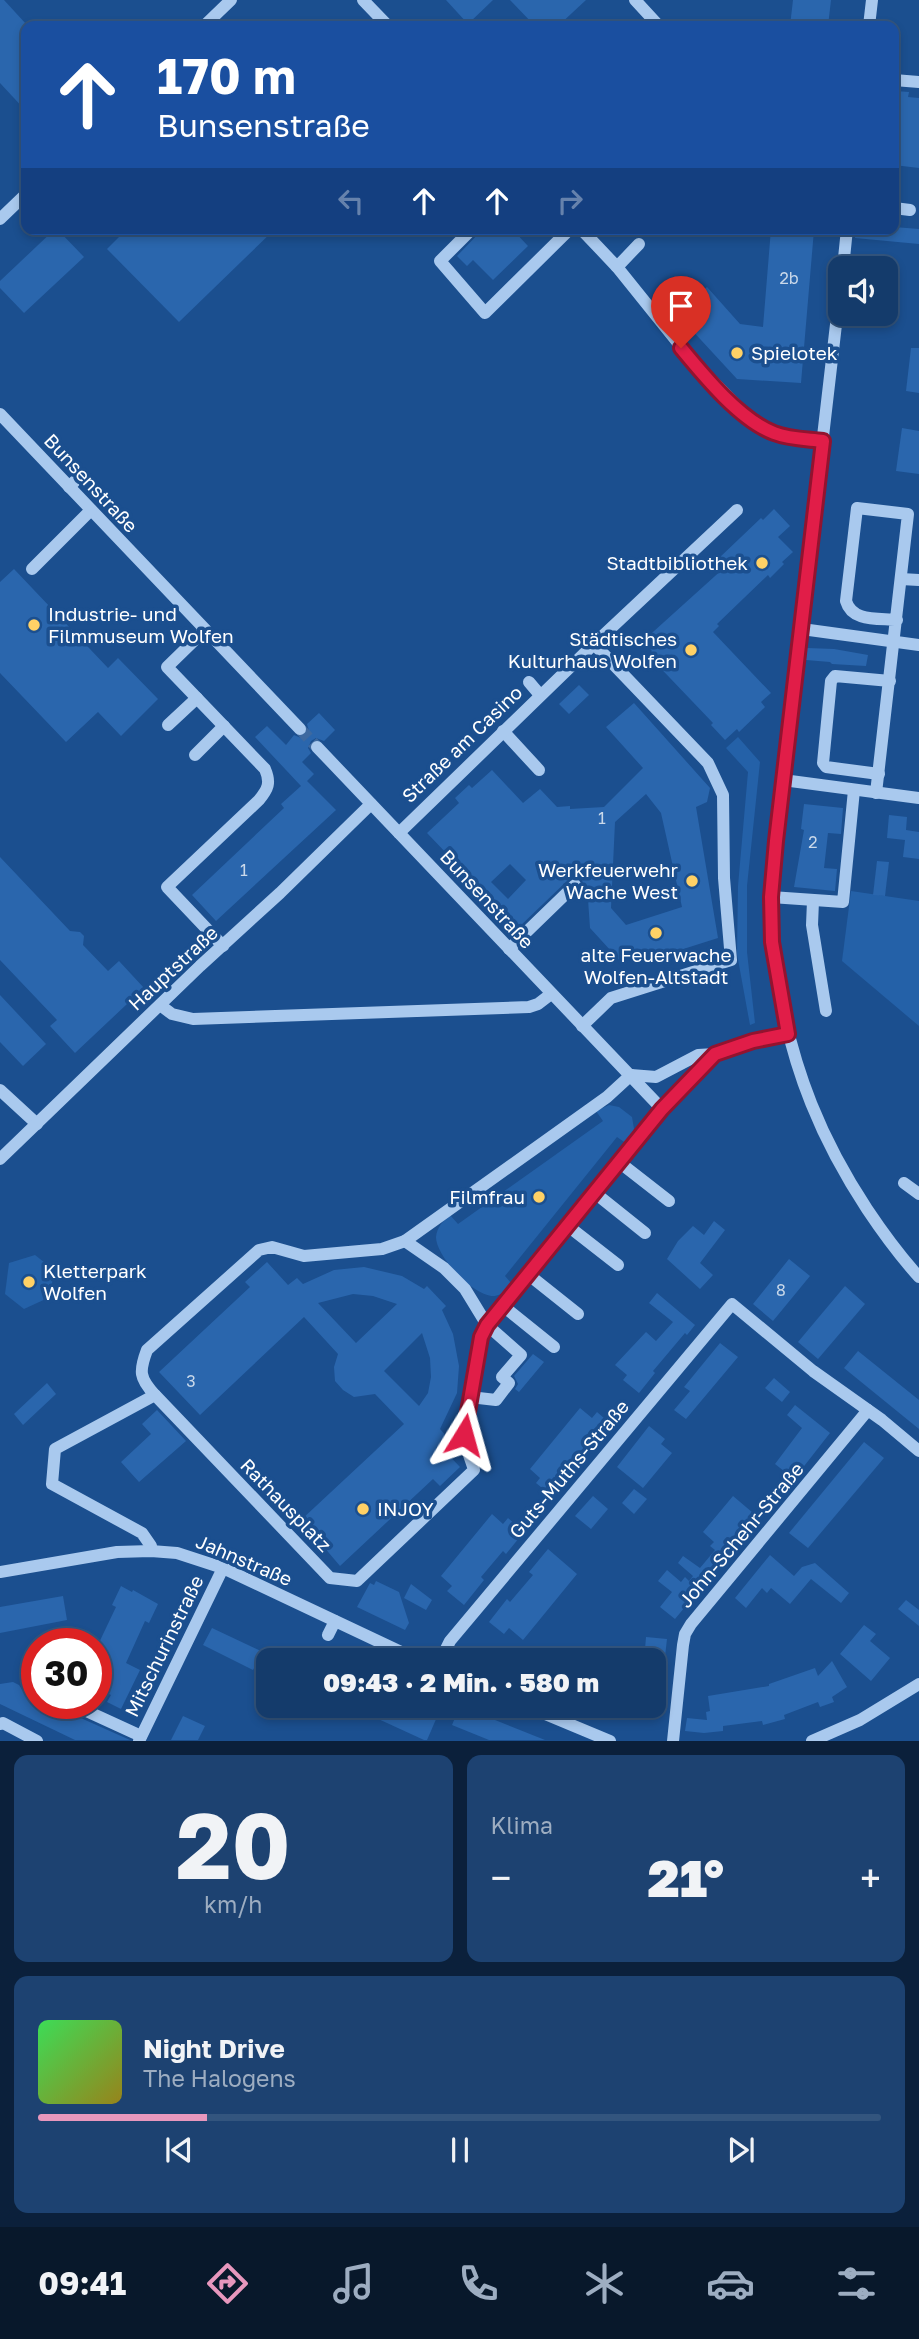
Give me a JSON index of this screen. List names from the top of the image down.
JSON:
{
  "streets": {
    "street": [
      "Bunsenstraße",
      "Straße am Casino",
      "Hauptstraße",
      "Guts-Muths-Straße",
      "Rathausplatz",
      "John-Schehr-Straße",
      "Jahnstraße",
      "Mitschurinstraße"
    ]
  },
  "crossings": [
    ["Bunsenstraße", "Straße am Casino"],
    ["Bunsenstraße", "Hauptstraße"],
    ["Bunsenstraße", "Rathausplatz"],
    ["Guts-Muths-Straße", "John-Schehr-Straße"],
    ["Jahnstraße", "Mitschurinstraße"]
  ],
  "places": [
    "Spielotek",
    "Stadtbibliothek",
    "Industrie- und Filmmuseum Wolfen",
    "Städtisches Kulturhaus Wolfen",
    "Werkfeuerwehr Wache West",
    "alte Feuerwache Wolfen-Altstadt",
    "Filmfrau",
    "Kletterpark Wolfen",
    "INJOY"
  ],
  "house_numbers": [
    "2b",
    "1",
    "2",
    "1",
    "8",
    "3"
  ],
  "page": {
    "turn": ["170 m", "Bunsenstraße"],
    "limit": "30",
    "trip": "09:43 · 2 Min. · 580 m",
    "tile": [
      ["20", "km/h"],
      "Klima"
    ],
    "heat": ["−", "21°", "+"],
    "song": ["Night Drive", "The Halogens"],
    "tabs": "09:41"
  }
}
